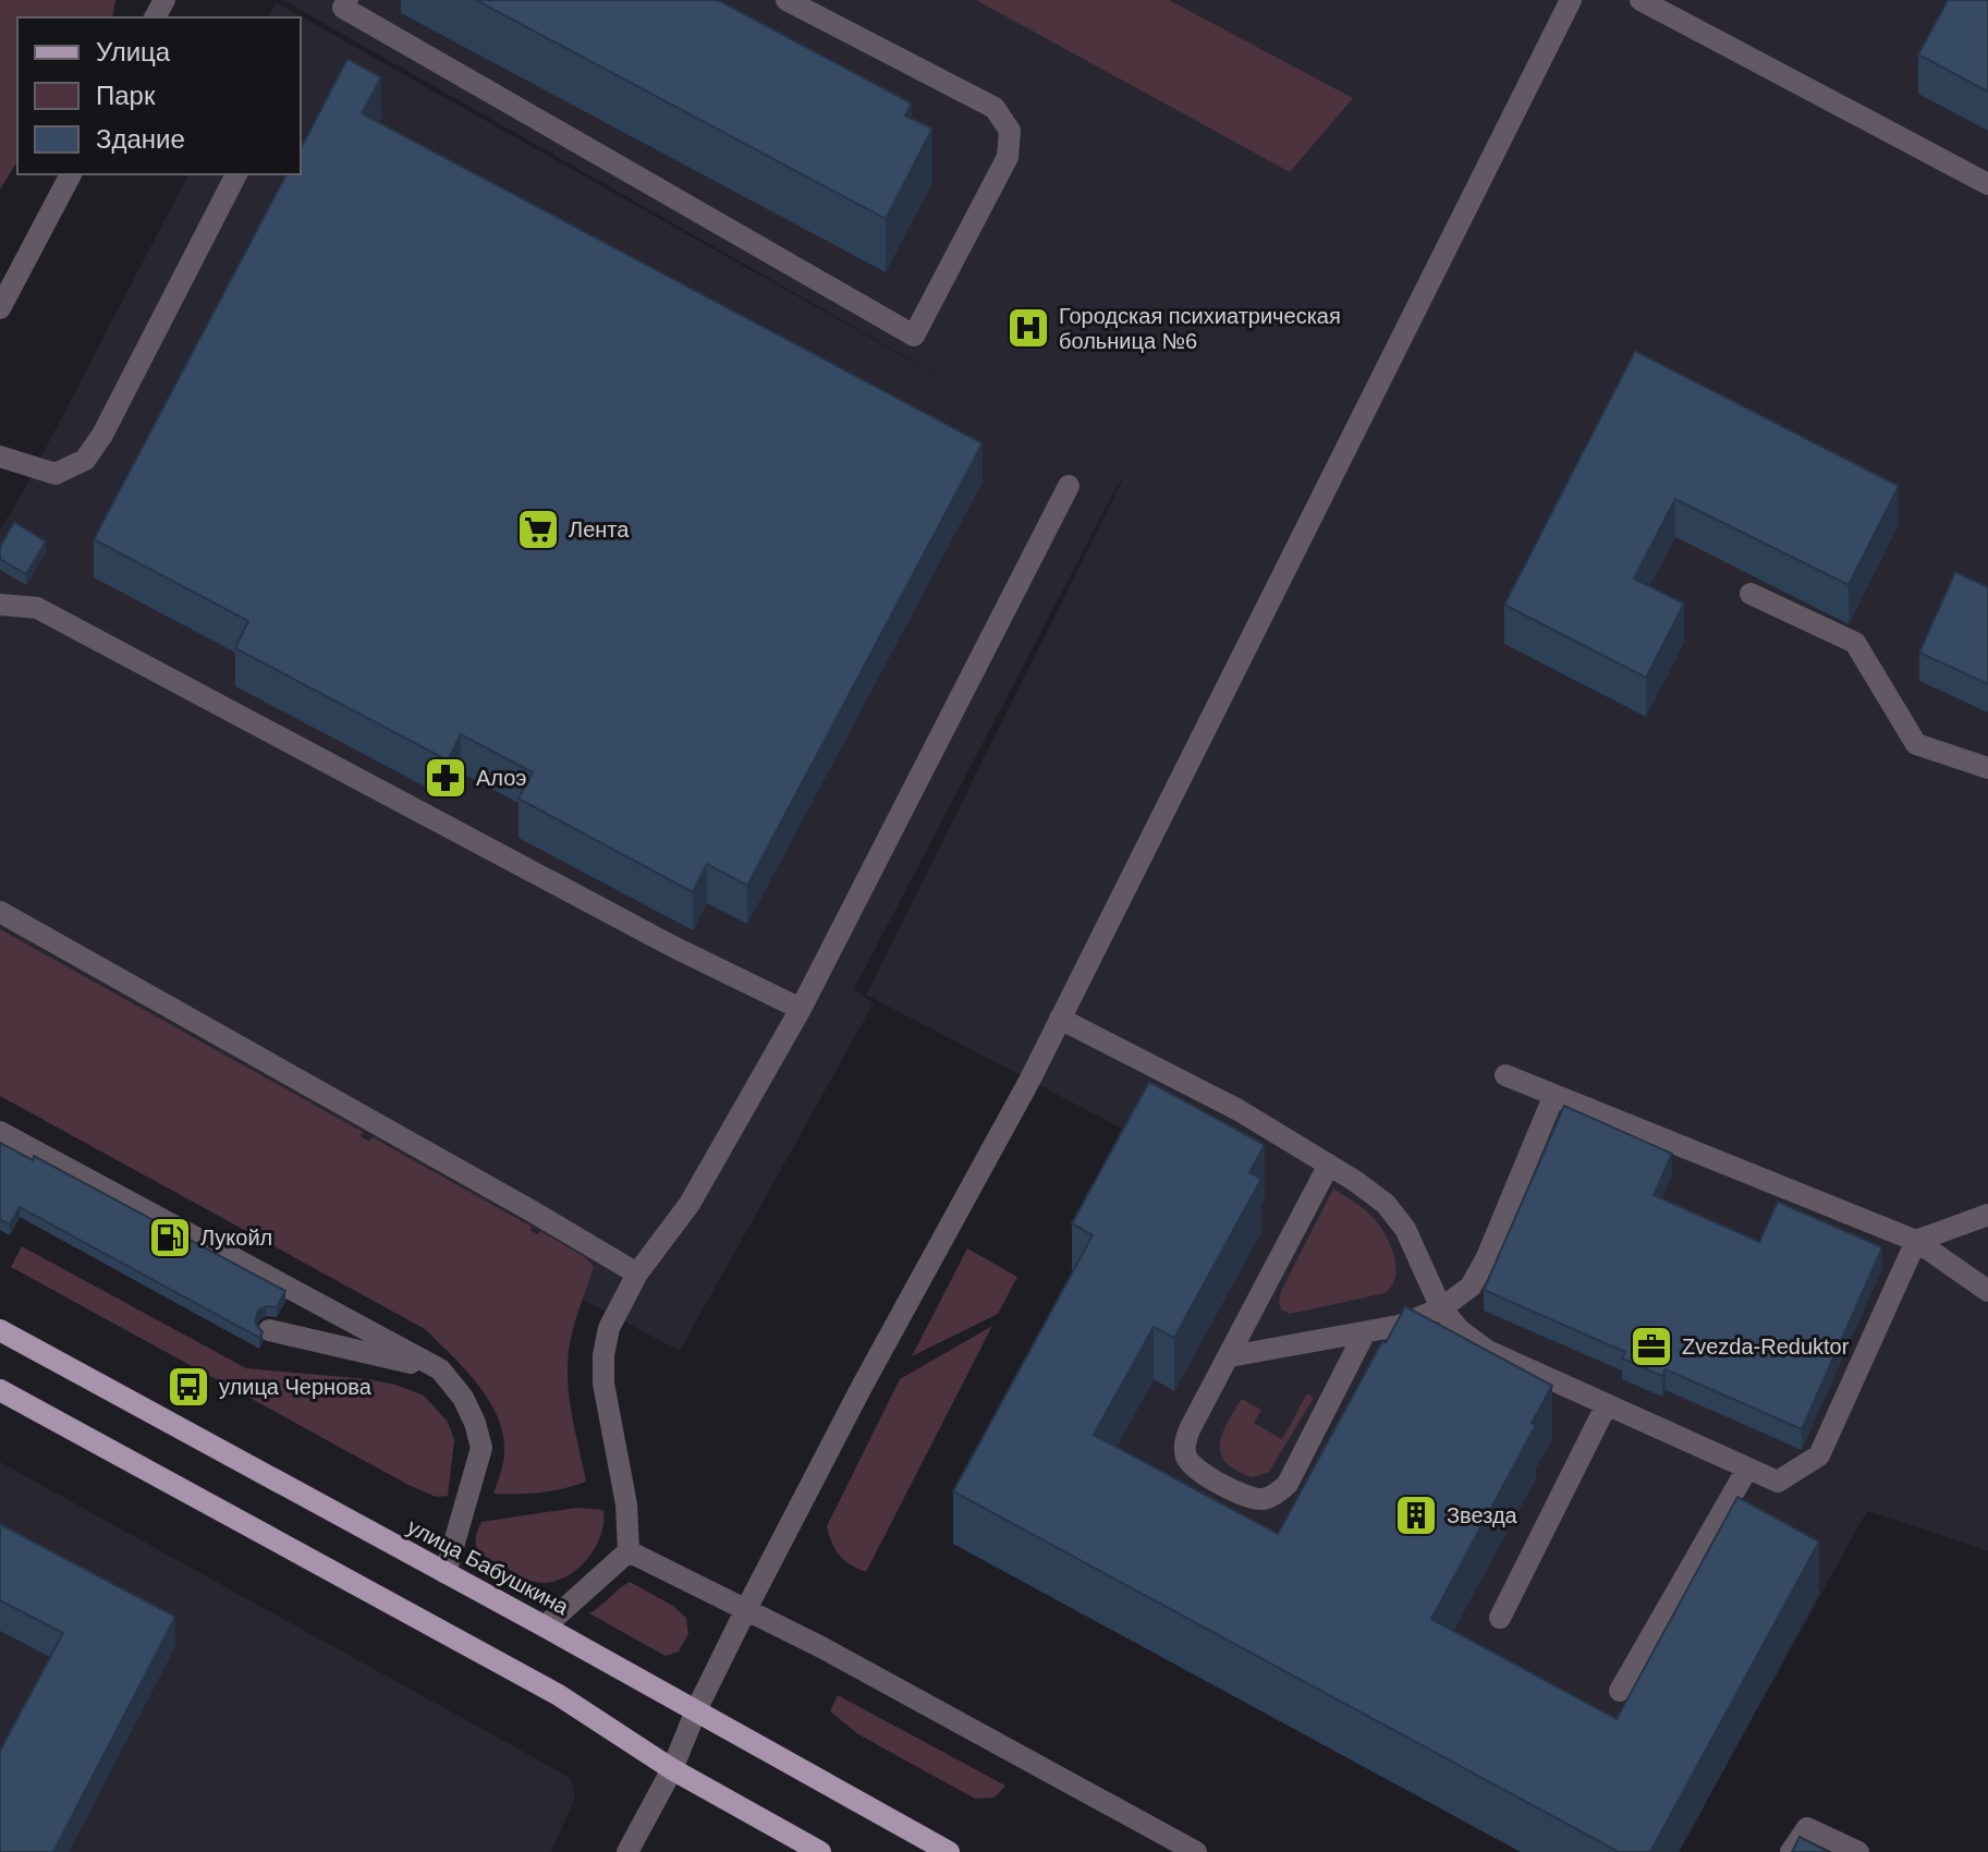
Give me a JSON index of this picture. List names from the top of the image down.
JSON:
{
  "streets": {
    "main road": ["улица Бабушкина"]
  },
  "places": {
    "hospital": ["Городская психиатрическая больница №6"],
    "supermarket": ["Лента"],
    "pharmacy": ["Алоэ"],
    "fuel station": ["Лукойл"],
    "office": ["Zvezda-Reduktor"],
    "bus stop": ["улица Чернова"],
    "building": ["Звезда"]
  },
  "legend": ["Улица", "Парк", "Здание"]
}
